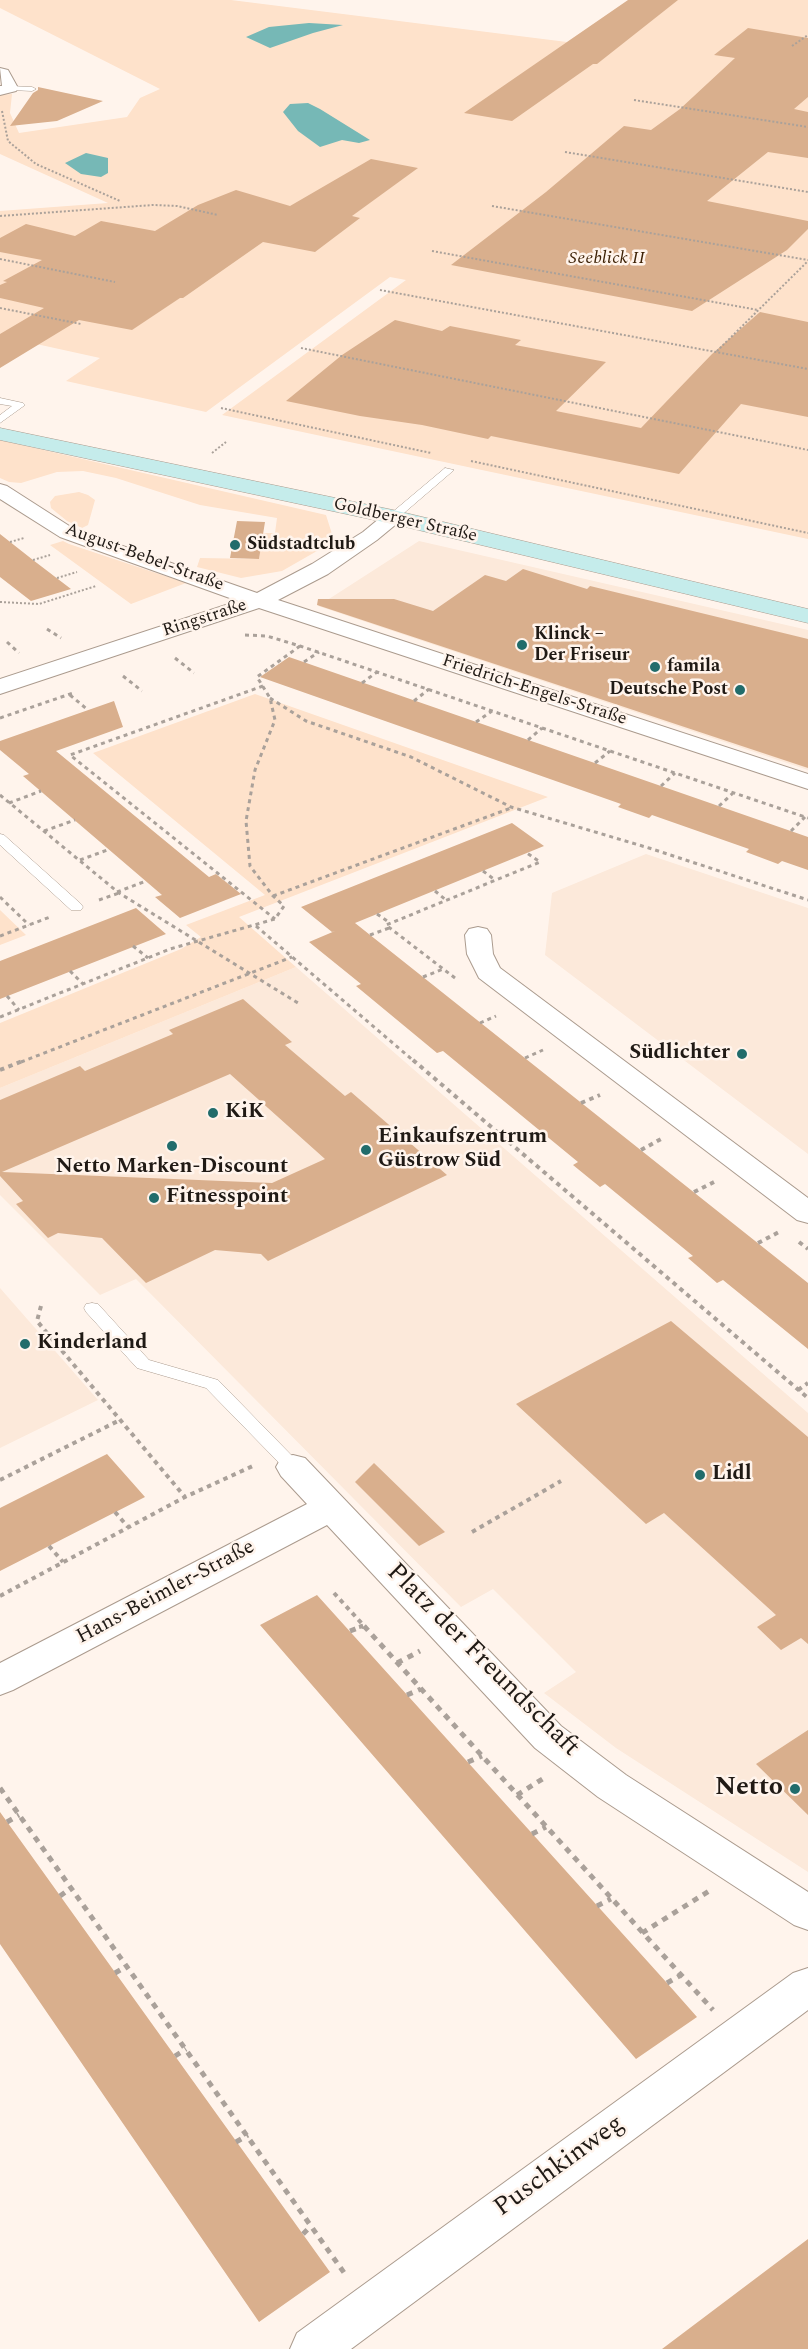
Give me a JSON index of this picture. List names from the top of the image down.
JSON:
{
  "streets": {
    "main road": ["Goldberger Straße"],
    "street": [
      "August-Bebel-Straße",
      "Ringstraße",
      "Friedrich-Engels-Straße",
      "Hans-Beimler-Straße",
      "Platz der Freundschaft",
      "Puschkinweg"
    ]
  },
  "crossings": [
    ["Goldberger Straße", "Ringstraße"],
    ["August-Bebel-Straße", "Ringstraße"],
    ["August-Bebel-Straße", "Friedrich-Engels-Straße"],
    ["Ringstraße", "Friedrich-Engels-Straße"],
    ["Hans-Beimler-Straße", "Platz der Freundschaft"]
  ],
  "parks": ["Seeblick II"],
  "places": [
    "Südstadtclub",
    "Klinck – Der Friseur",
    "famila",
    "Deutsche Post",
    "Südlichter",
    "KiK",
    "Netto Marken-Discount",
    "Einkaufszentrum Güstrow Süd",
    "Fitnesspoint",
    "Kinderland",
    "Lidl",
    "Netto"
  ]
}
